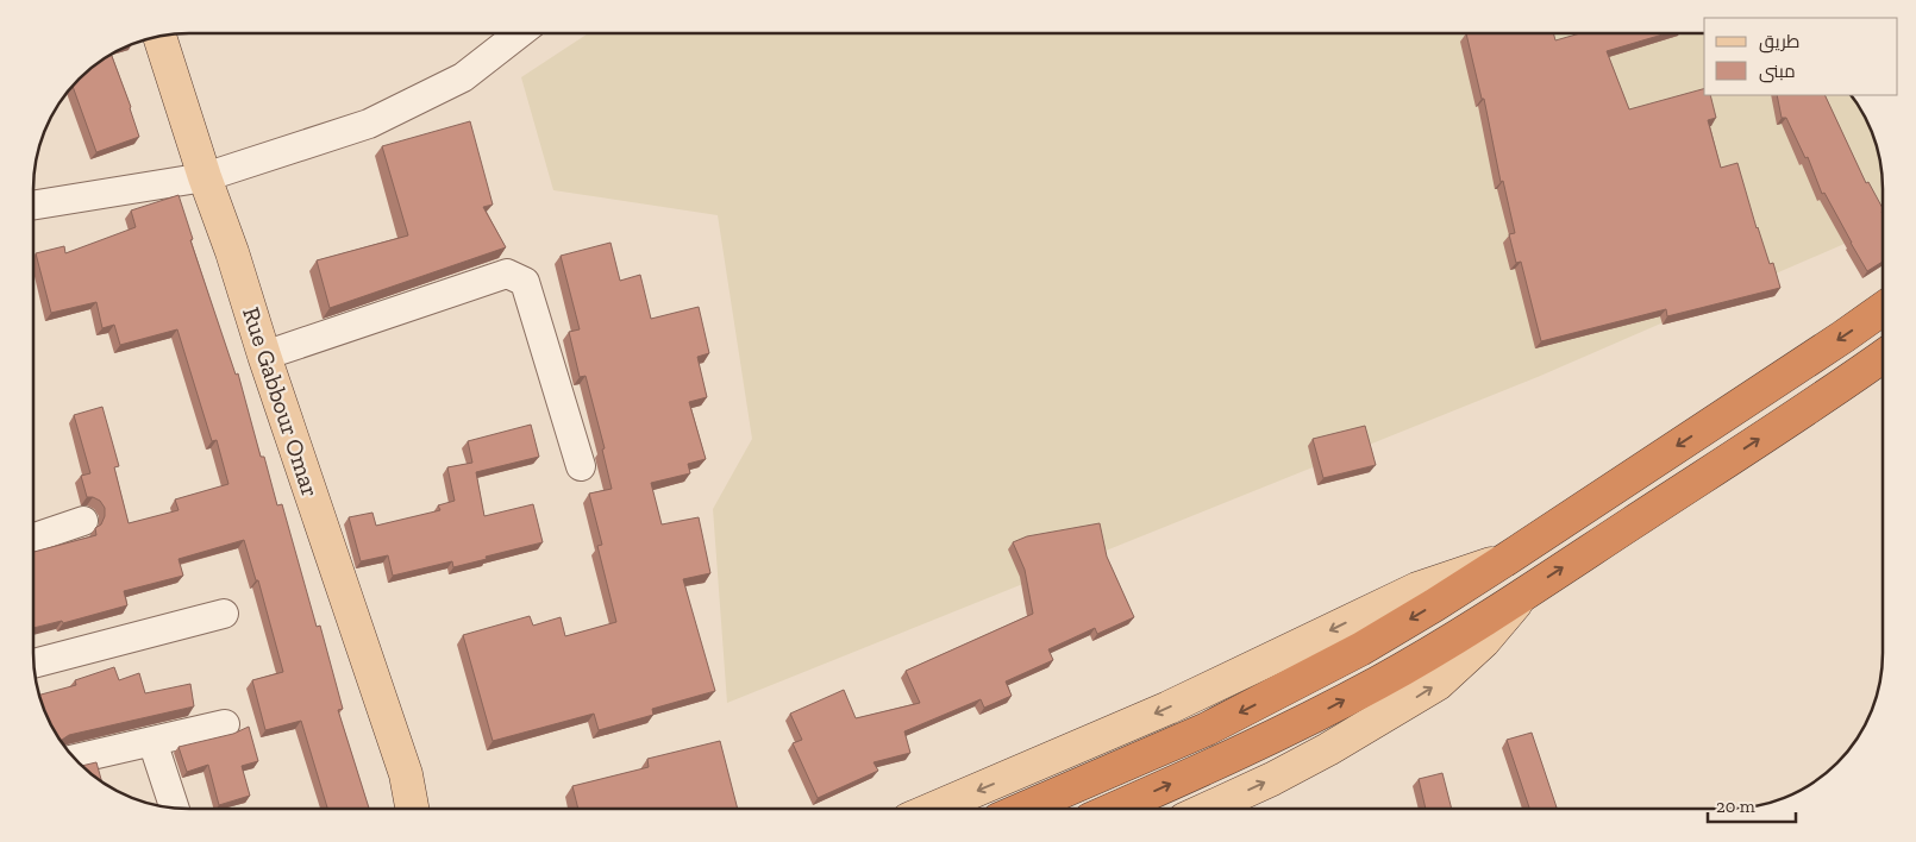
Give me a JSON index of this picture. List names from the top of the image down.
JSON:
{
  "streets": {
    "main road": ["Rue Gabbour Omar"]
  },
  "legend": ["طريق", "مبنى"],
  "scale_bar": "20 m"
}
